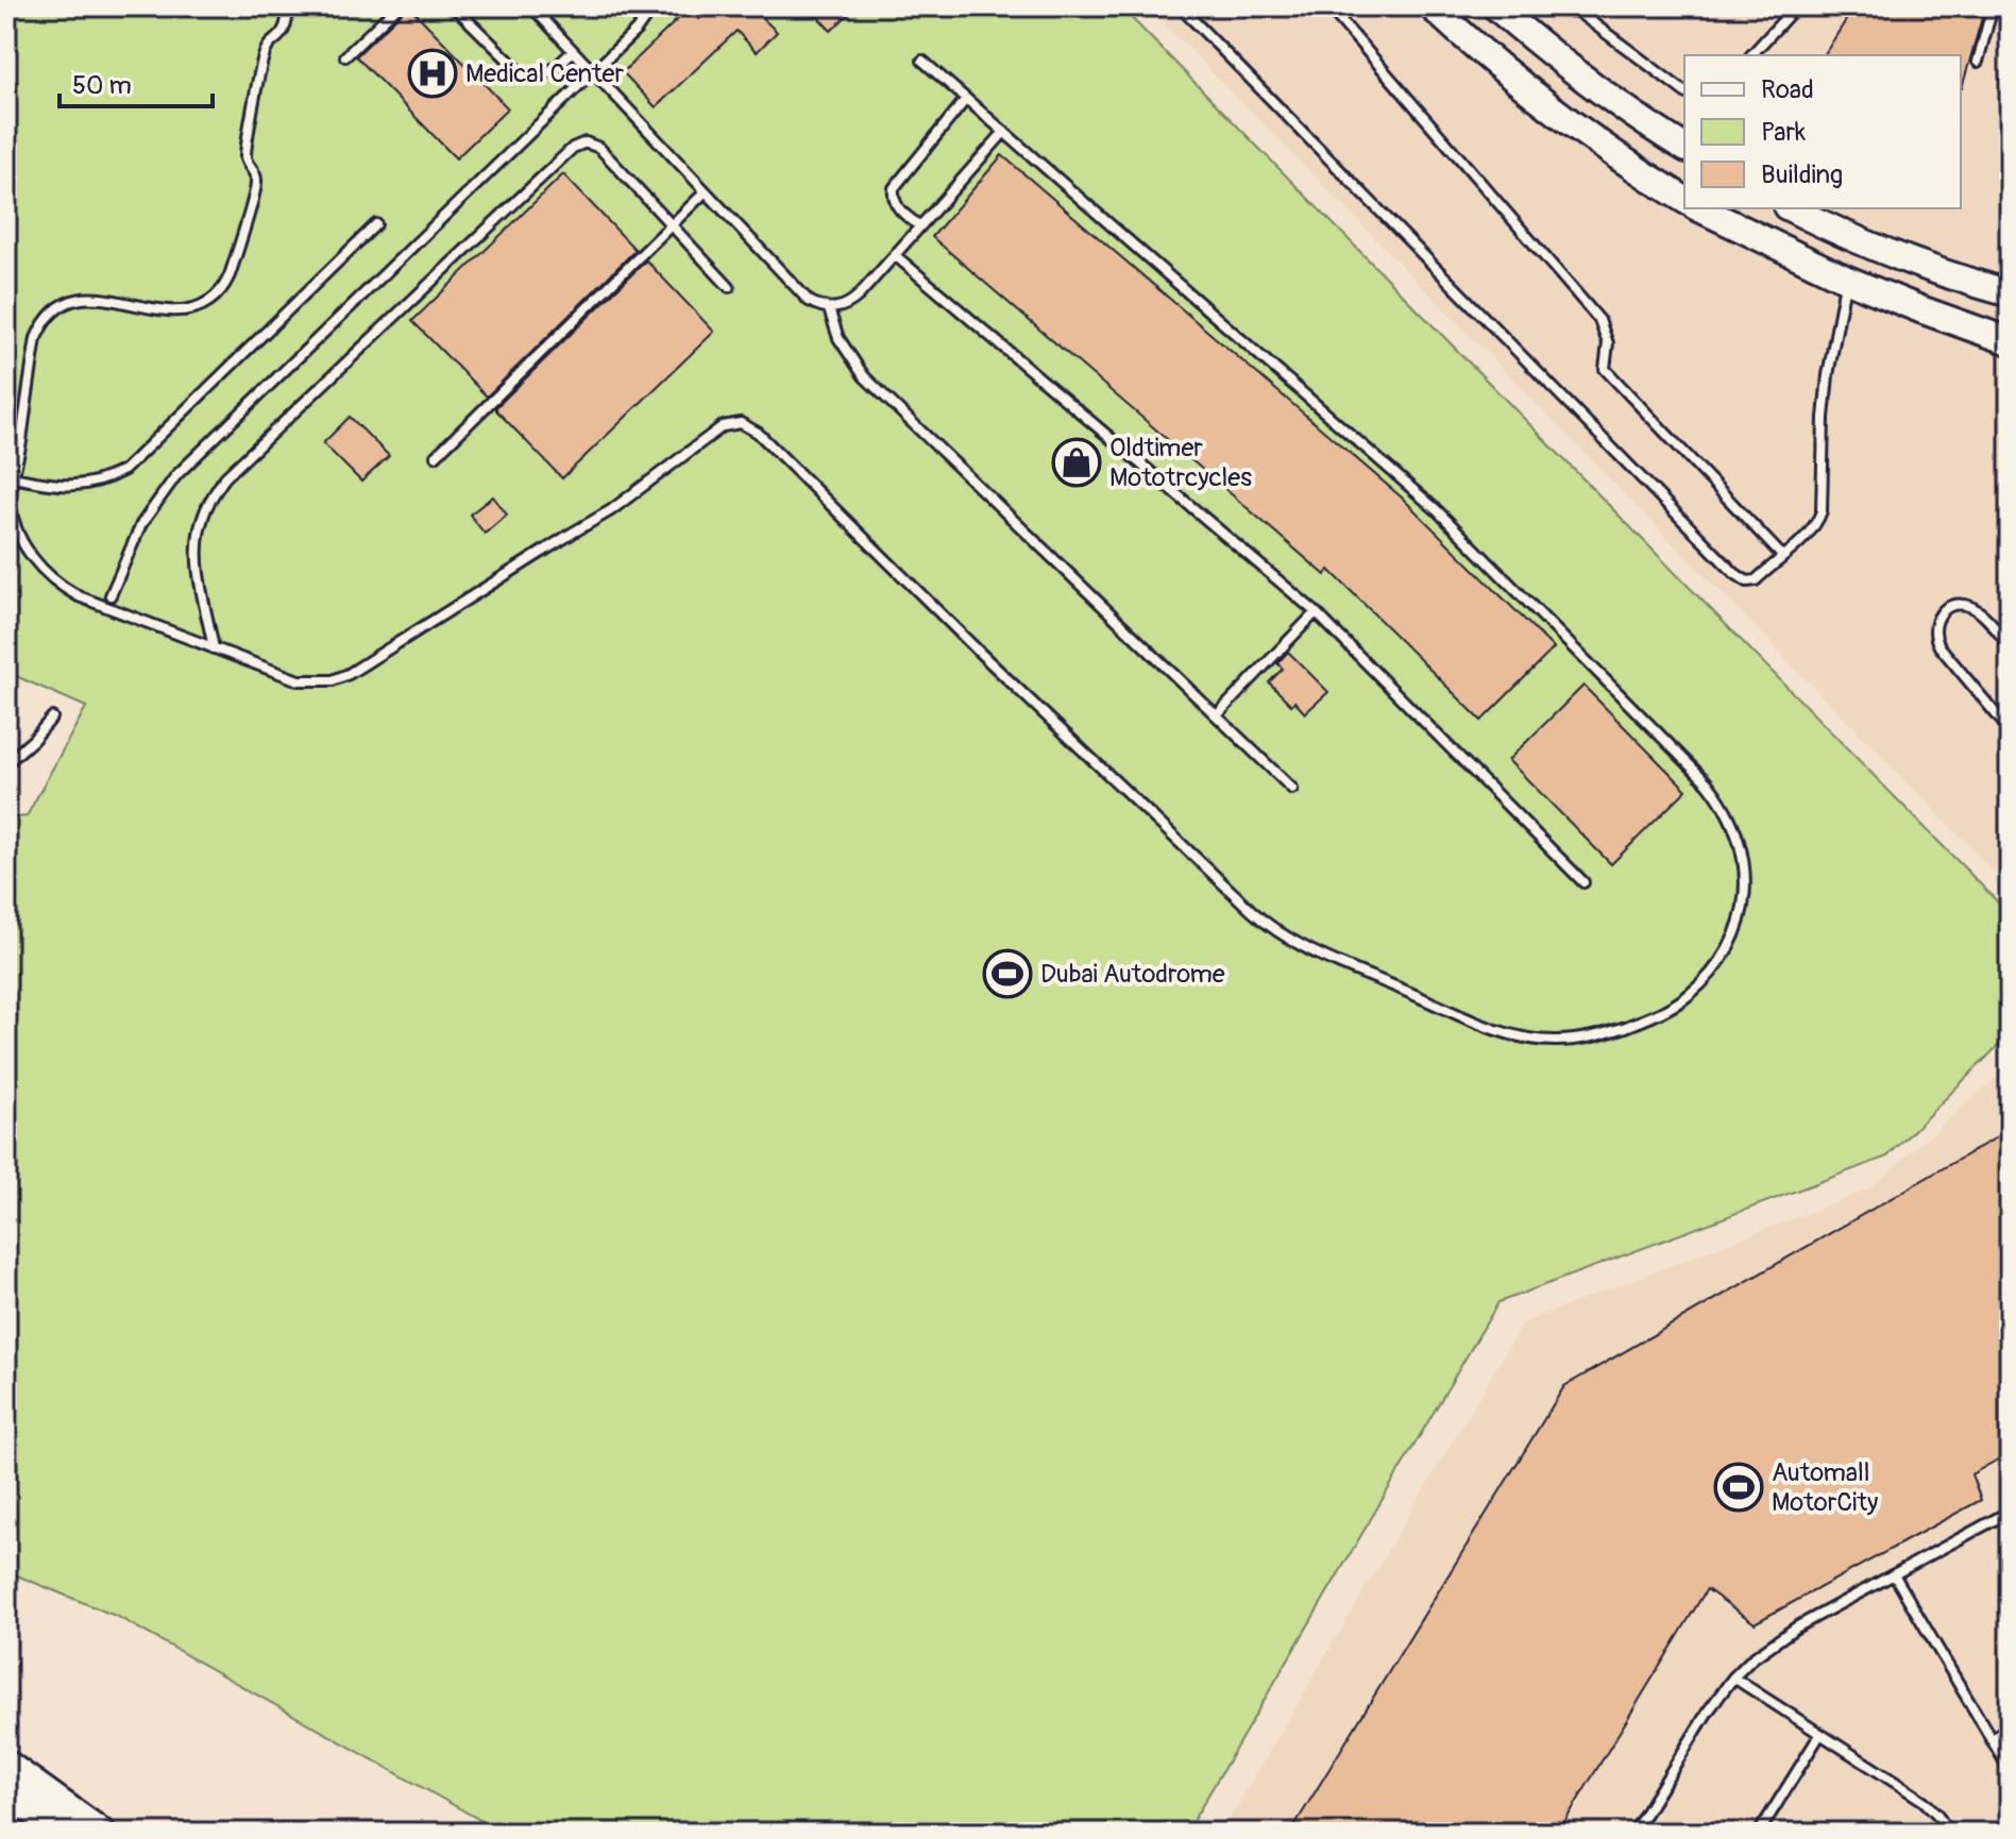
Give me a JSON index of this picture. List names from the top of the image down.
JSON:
{
  "places": {
    "hospital": ["Medical Center"],
    "shop": ["Oldtimer Mototrcycles"],
    "sports": ["Dubai Autodrome", "Automall MotorCity"]
  },
  "legend": ["Road", "Park", "Building"],
  "scale_bar": "50 m"
}
